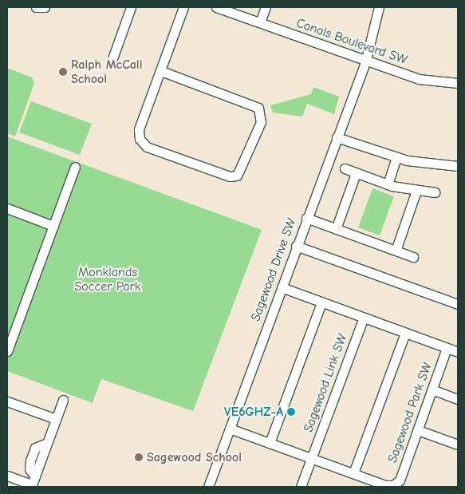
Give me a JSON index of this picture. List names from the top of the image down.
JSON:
{
  "streets": {
    "street": [
      "Canals Boulevard SW",
      "Sagewood Drive SW",
      "Sagewood Link SW",
      "Sagewood Park SW"
    ]
  },
  "crossings": [
    ["Canals Boulevard SW", "Sagewood Drive SW"],
    ["Sagewood Drive SW", "Sagewood Park SW"],
    ["Sagewood Link SW", "Sagewood Park SW"]
  ],
  "parks": ["Monklands Soccer Park"],
  "places": ["Ralph McCall School", "VE6GHZ-A", "Sagewood School"]
}
